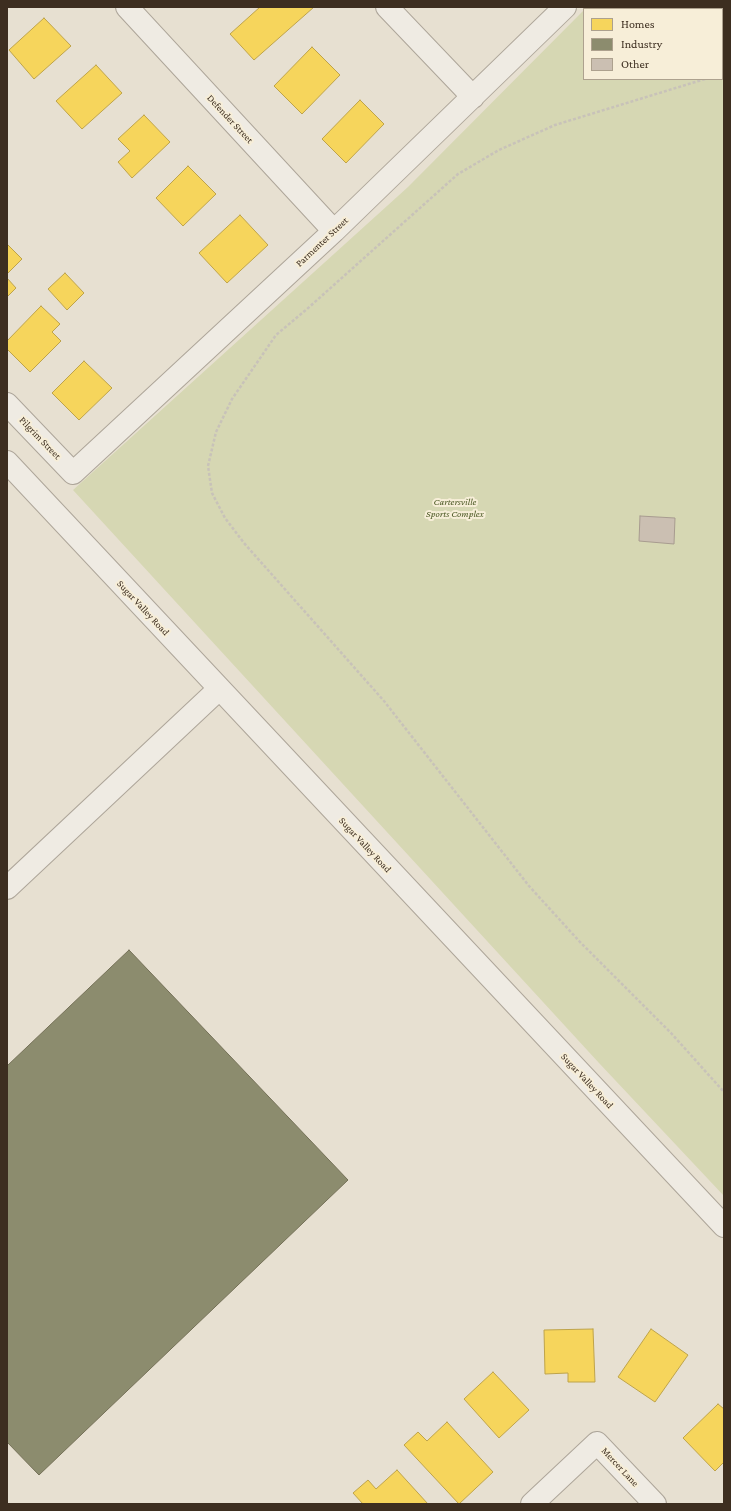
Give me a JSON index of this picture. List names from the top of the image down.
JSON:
{
  "streets": {
    "street": [
      "Defender Street",
      "Parmenter Street",
      "Pilgrim Street",
      "Sugar Valley Road",
      "Mercer Lane"
    ]
  },
  "crossings": [
    ["Defender Street", "Parmenter Street"],
    ["Parmenter Street", "Pilgrim Street"]
  ],
  "parks": ["Cartersville Sports Complex"],
  "legend": ["Homes", "Industry", "Other"]
}
